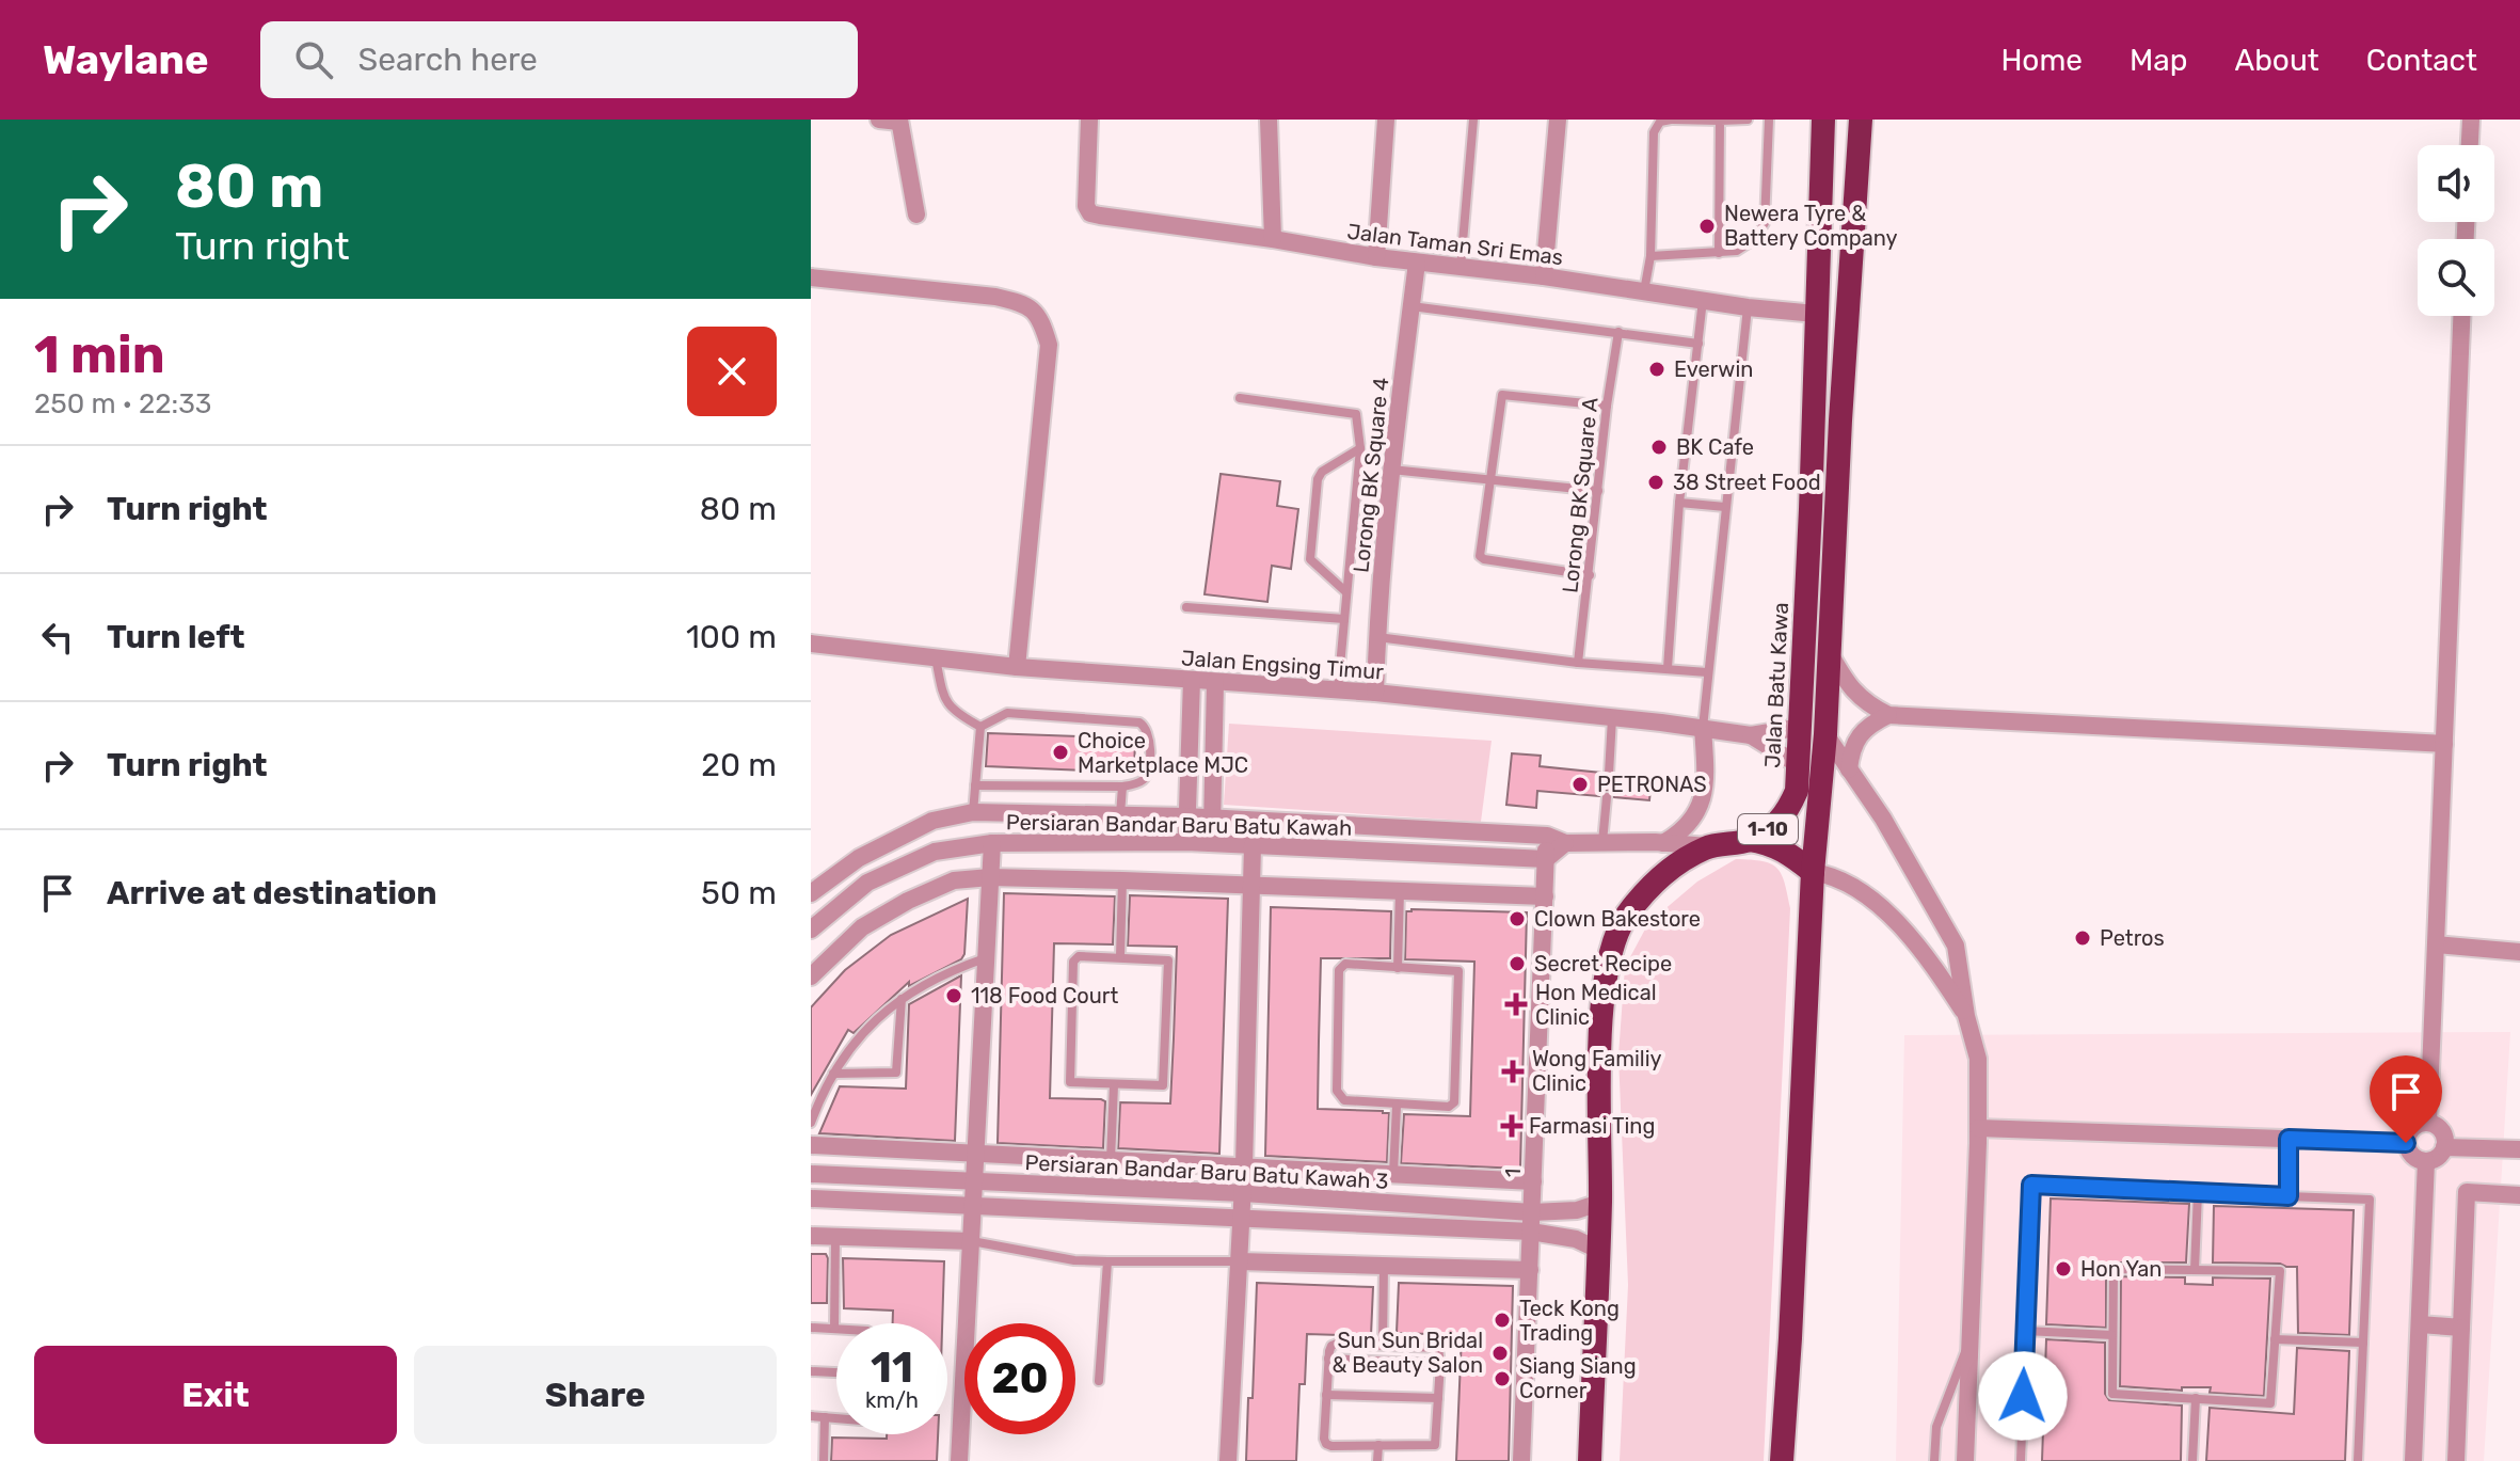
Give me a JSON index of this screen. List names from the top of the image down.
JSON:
{
  "streets": {
    "highway": ["Jalan Batu Kawa", "1-10"],
    "street": [
      "Jalan Taman Sri Emas",
      "Lorong BK Square 4",
      "Jalan Engsing Timur",
      "Persiaran Bandar Baru Batu Kawah",
      "Persiaran Bandar Baru Batu Kawah 3",
      "1"
    ],
    "lane": ["Lorong BK Square A"]
  },
  "crossings": [
    ["Jalan Taman Sri Emas", "Lorong BK Square 4"],
    ["Jalan Taman Sri Emas", "Jalan Batu Kawa"],
    ["Lorong BK Square 4", "Jalan Engsing Timur"],
    ["Jalan Engsing Timur", "Jalan Batu Kawa"],
    ["Jalan Batu Kawa", "Persiaran Bandar Baru Batu Kawah"],
    ["Jalan Batu Kawa", "Persiaran Bandar Baru Batu Kawah 3"],
    ["Persiaran Bandar Baru Batu Kawah", "1"],
    ["Persiaran Bandar Baru Batu Kawah 3", "1"]
  ],
  "places": {
    "other": [
      "Newera Tyre & Battery Company",
      "Everwin",
      "BK Cafe",
      "38 Street Food",
      "Choice Marketplace MJC",
      "PETRONAS",
      "Clown Bakestore",
      "Petros",
      "Secret Recipe",
      "118 Food Court",
      "Hon Yan",
      "Teck Kong Trading",
      "Sun Sun Bridal & Beauty Salon",
      "Siang Siang Corner"
    ],
    "health": ["Hon Medical Clinic", "Wong Familiy Clinic", "Farmasi Ting"]
  },
  "page": {
    "header": "Waylane",
    "search": "Search here",
    "nav": [
      "Home",
      "Map",
      "About",
      "Contact"
    ],
    "turn": ["80 m", "Turn right"],
    "heading": ["1 min", "250 m · 22:33"],
    "list": [
      {
        "name": "Turn right",
        "value": "80 m"
      },
      {
        "name": "Turn left",
        "value": "100 m"
      },
      {
        "name": "Turn right",
        "value": "20 m"
      },
      {
        "name": "Arrive at destination",
        "value": "50 m"
      }
    ],
    "speed": "11 km/h",
    "limit": "20",
    "buttons": ["Exit", "Share"]
  }
}
